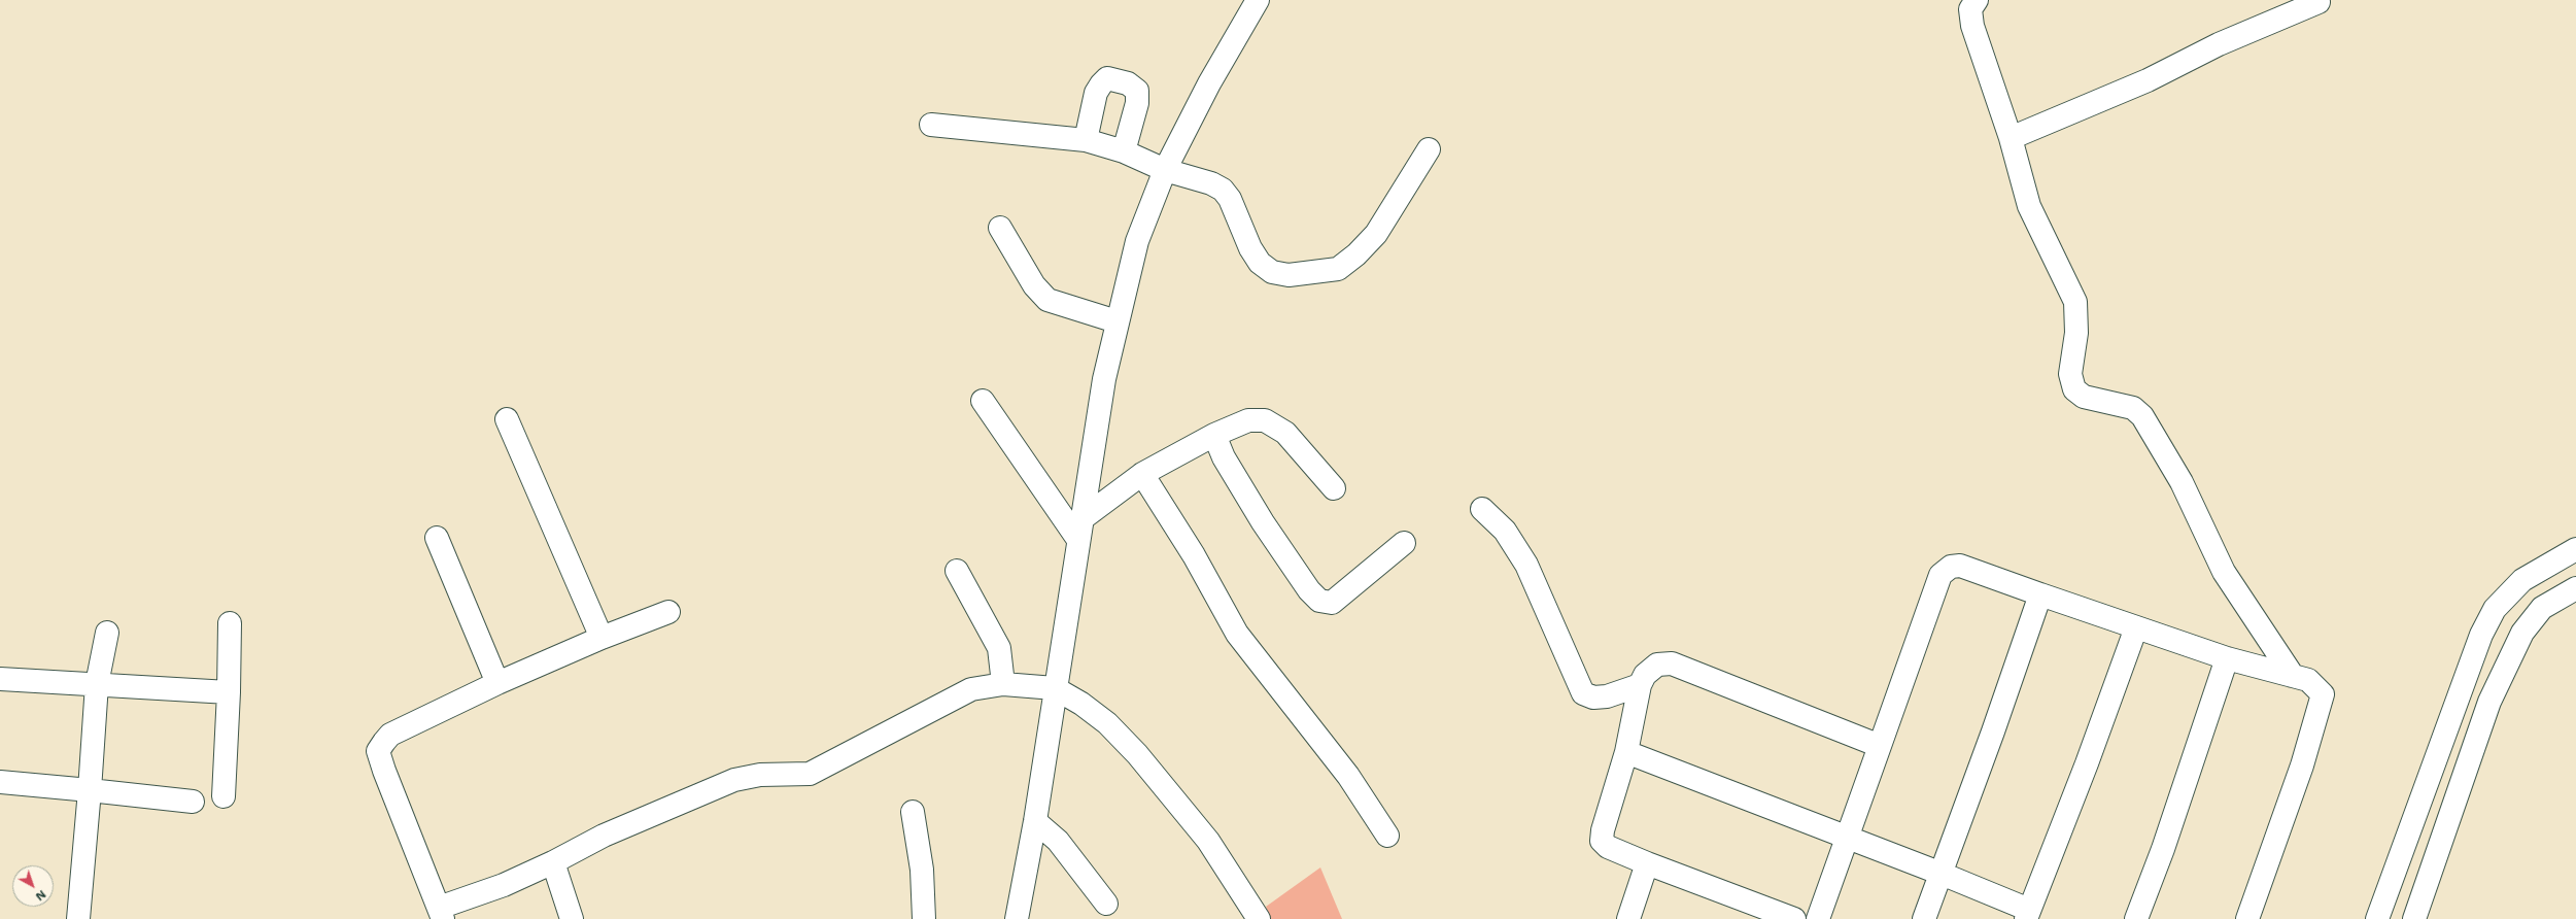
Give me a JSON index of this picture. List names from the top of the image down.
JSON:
{
  "north": "bottom right"
}
